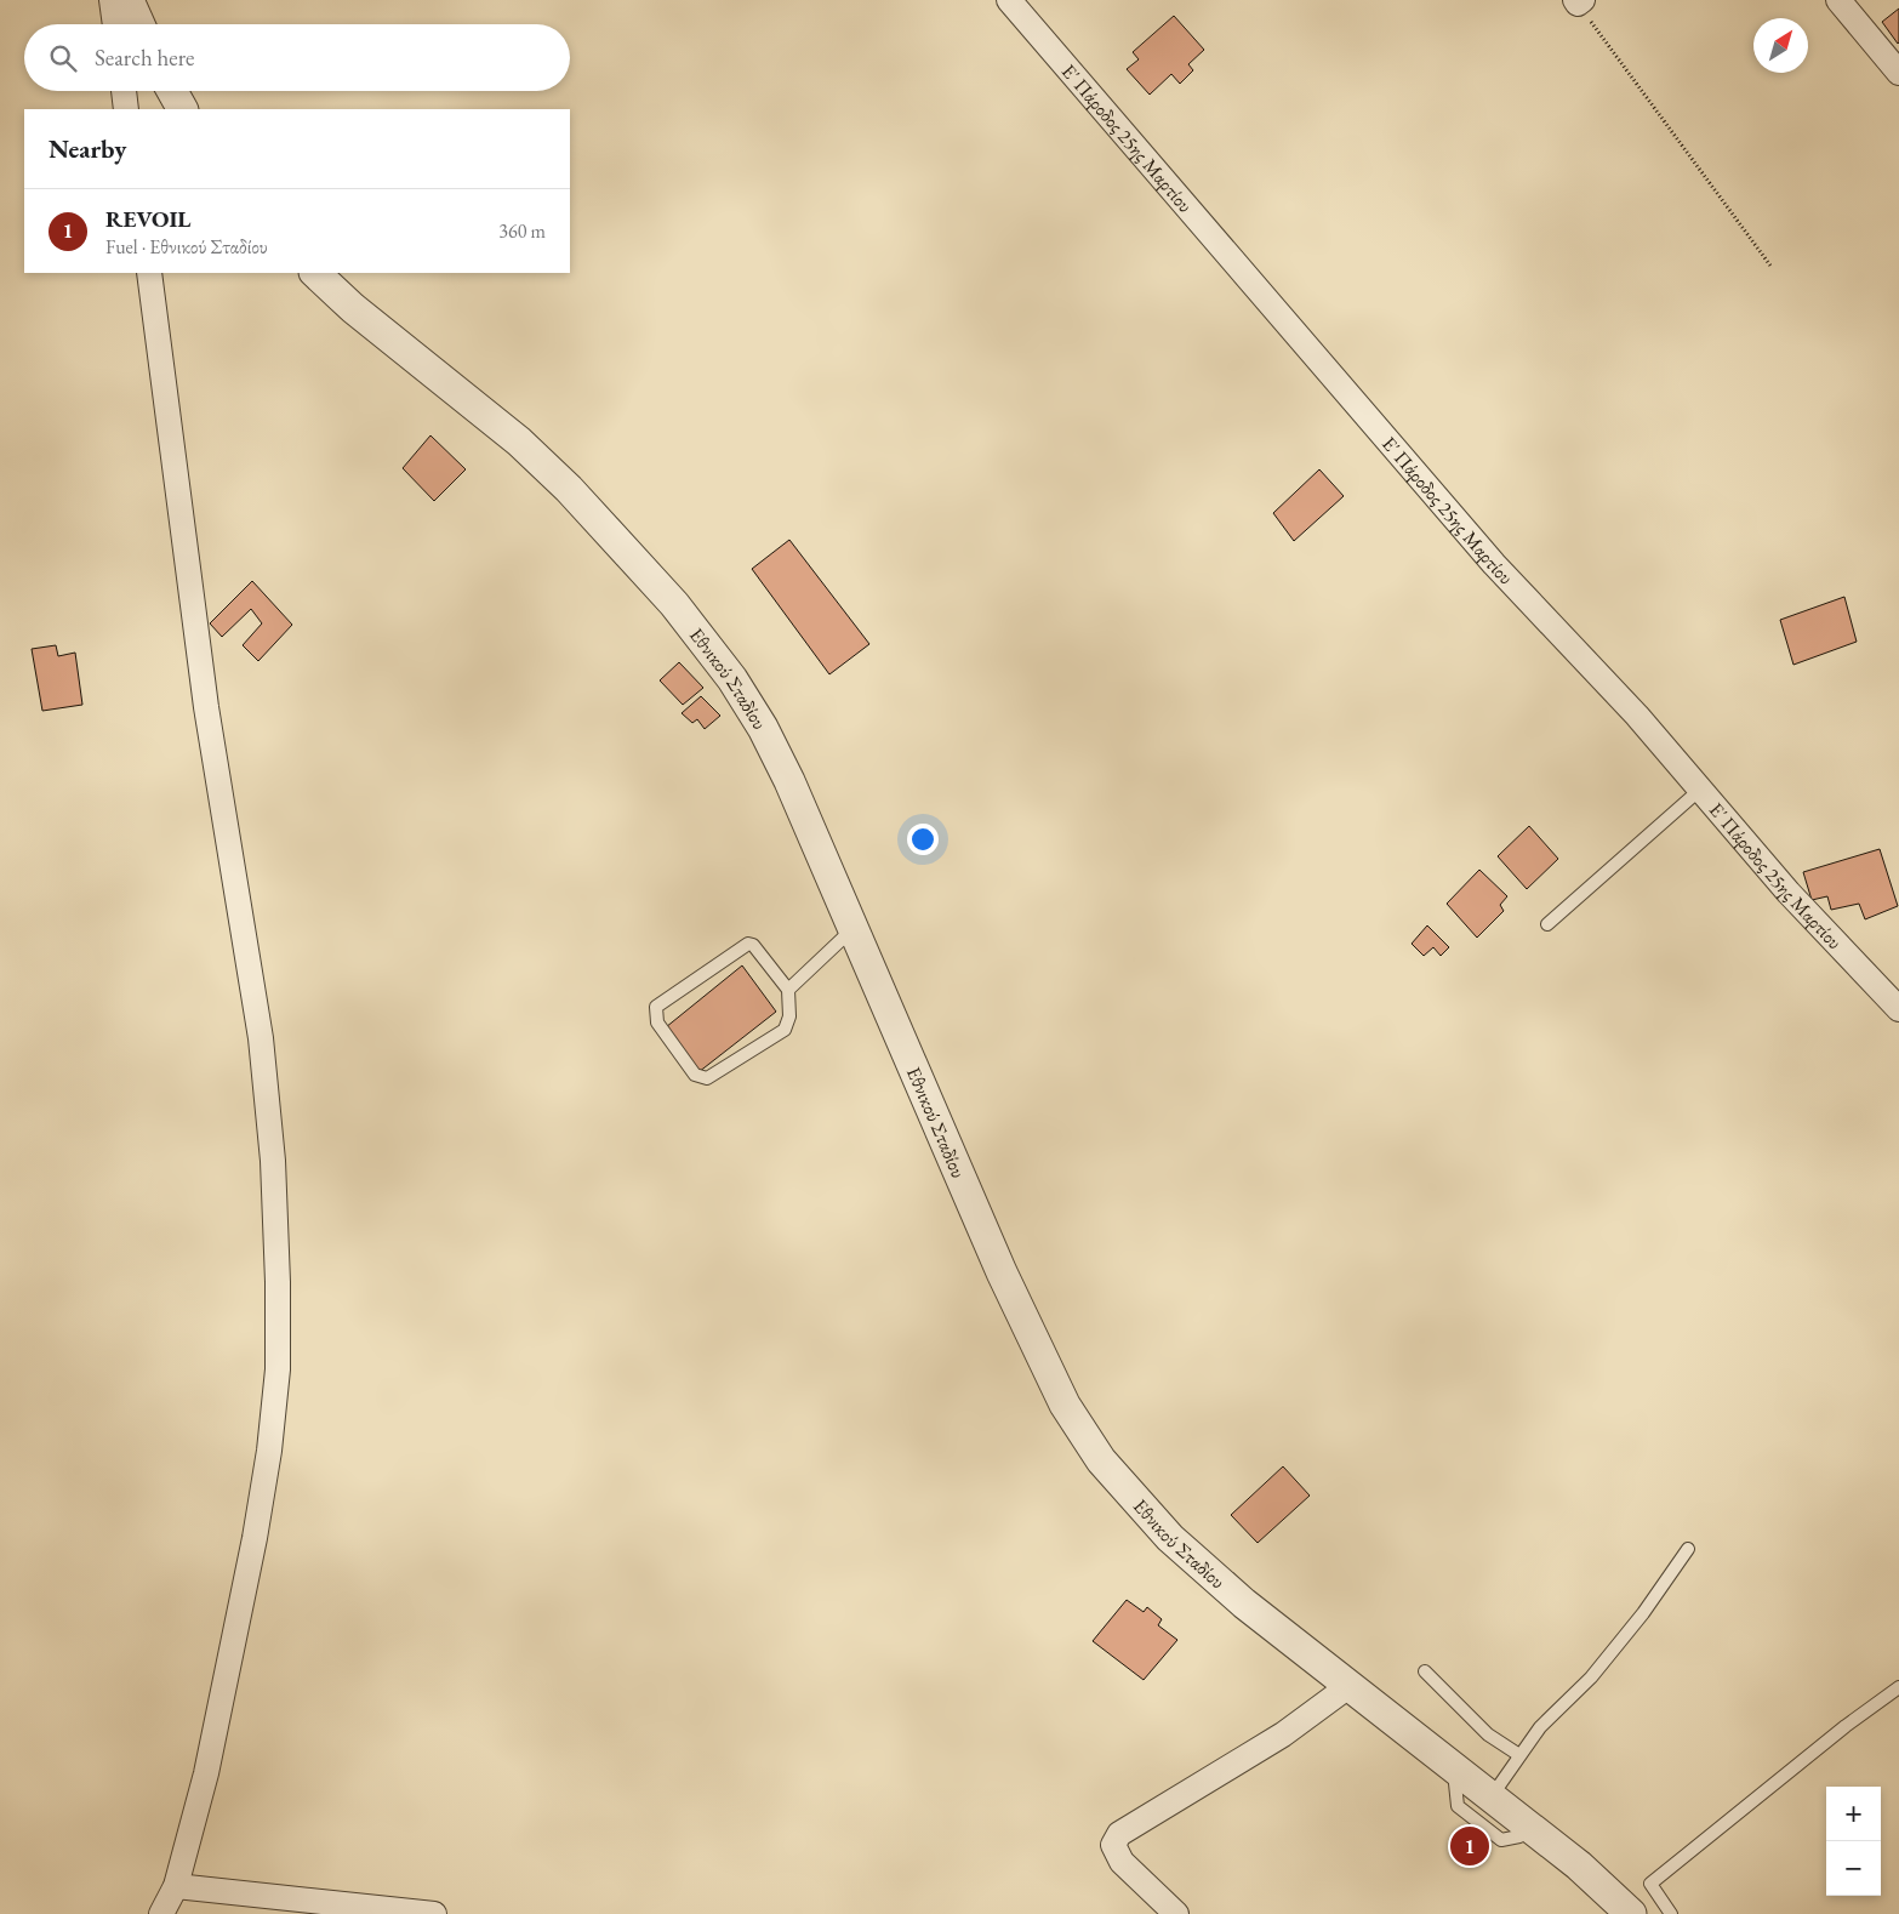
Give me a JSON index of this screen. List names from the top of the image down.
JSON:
{
  "streets": {
    "street": ["Ε΄ Πάροδος 25ης Μαρτίου", "Εθνικού Σταδίου"]
  },
  "north": "top right",
  "page": {
    "search": "Search here",
    "heading": "Nearby",
    "list": [
      {
        "mark": "1",
        "name": "REVOIL",
        "note": "Fuel · Εθνικού Σταδίου",
        "value": "360 m"
      }
    ],
    "map_buttons": ["+", "−"],
    "pins": "1"
  }
}
